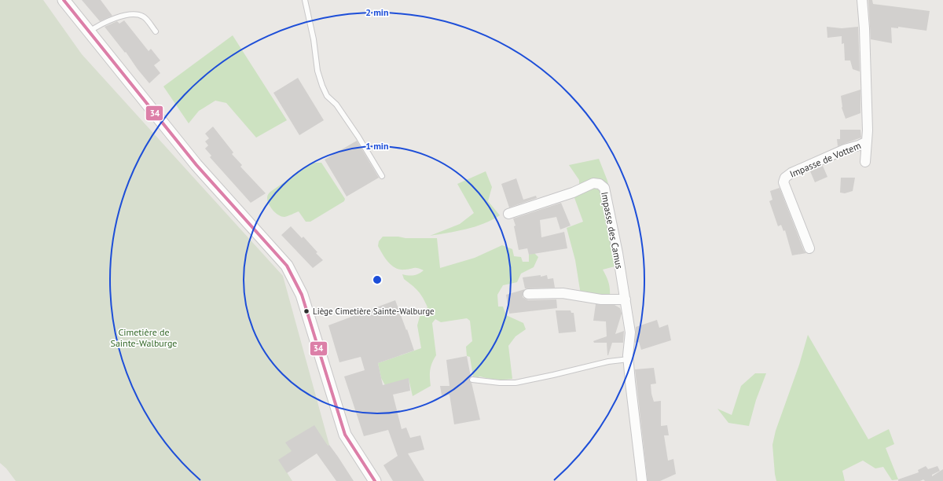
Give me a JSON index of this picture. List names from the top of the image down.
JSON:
{
  "streets": {
    "street": ["Impasse de Vottem", "Impasse des Camus"]
  },
  "parks": ["Cimetière de Sainte-Walburge"],
  "places": ["Liège Cimetière Sainte-Walburge"],
  "lines": ["transit line 34"],
  "rings": ["2 min", "1 min"]
}
